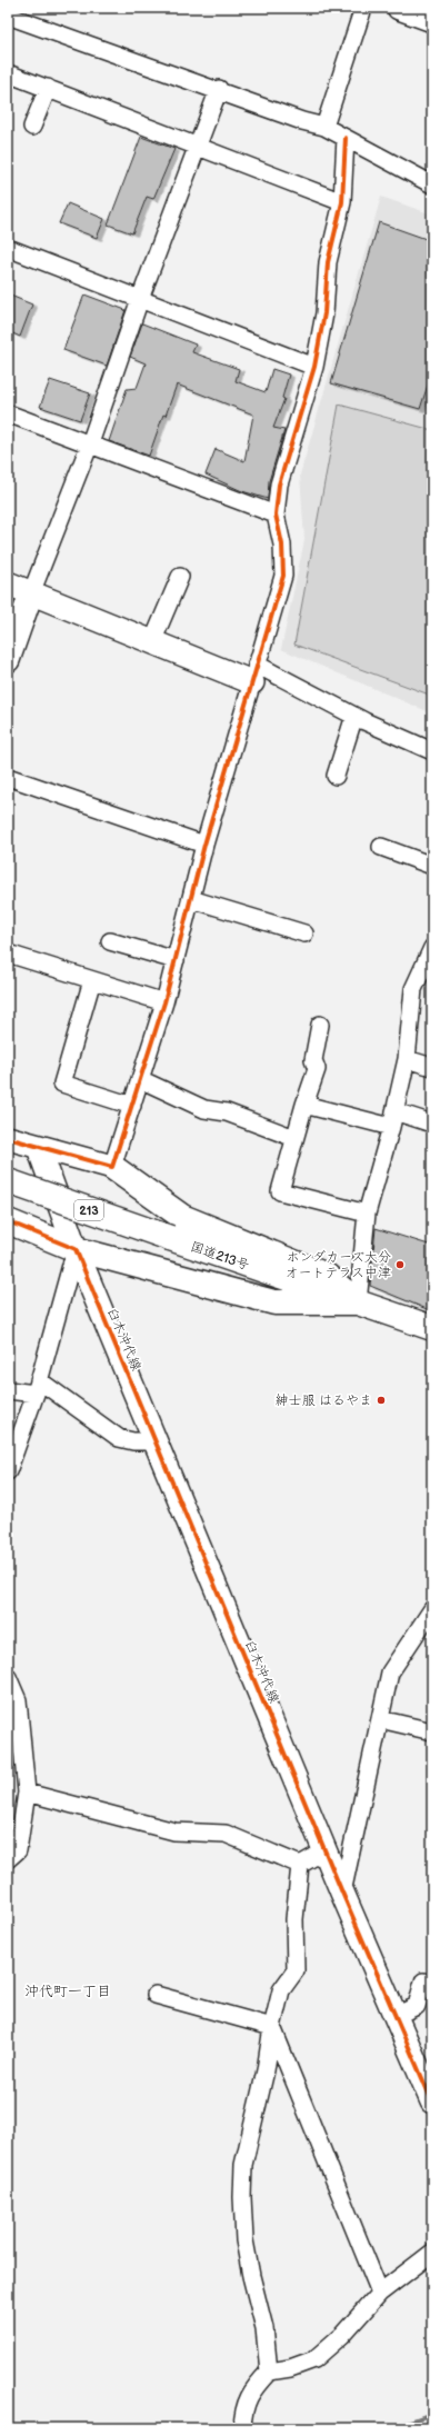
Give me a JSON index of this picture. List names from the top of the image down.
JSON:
{
  "streets": {
    "highway": ["213", "国道213号"],
    "main road": ["臼木沖代線"]
  },
  "districts": ["沖代町一丁目"],
  "places": ["ホンダカーズ大分 オートテラス中津", "紳士服 はるやま"]
}
